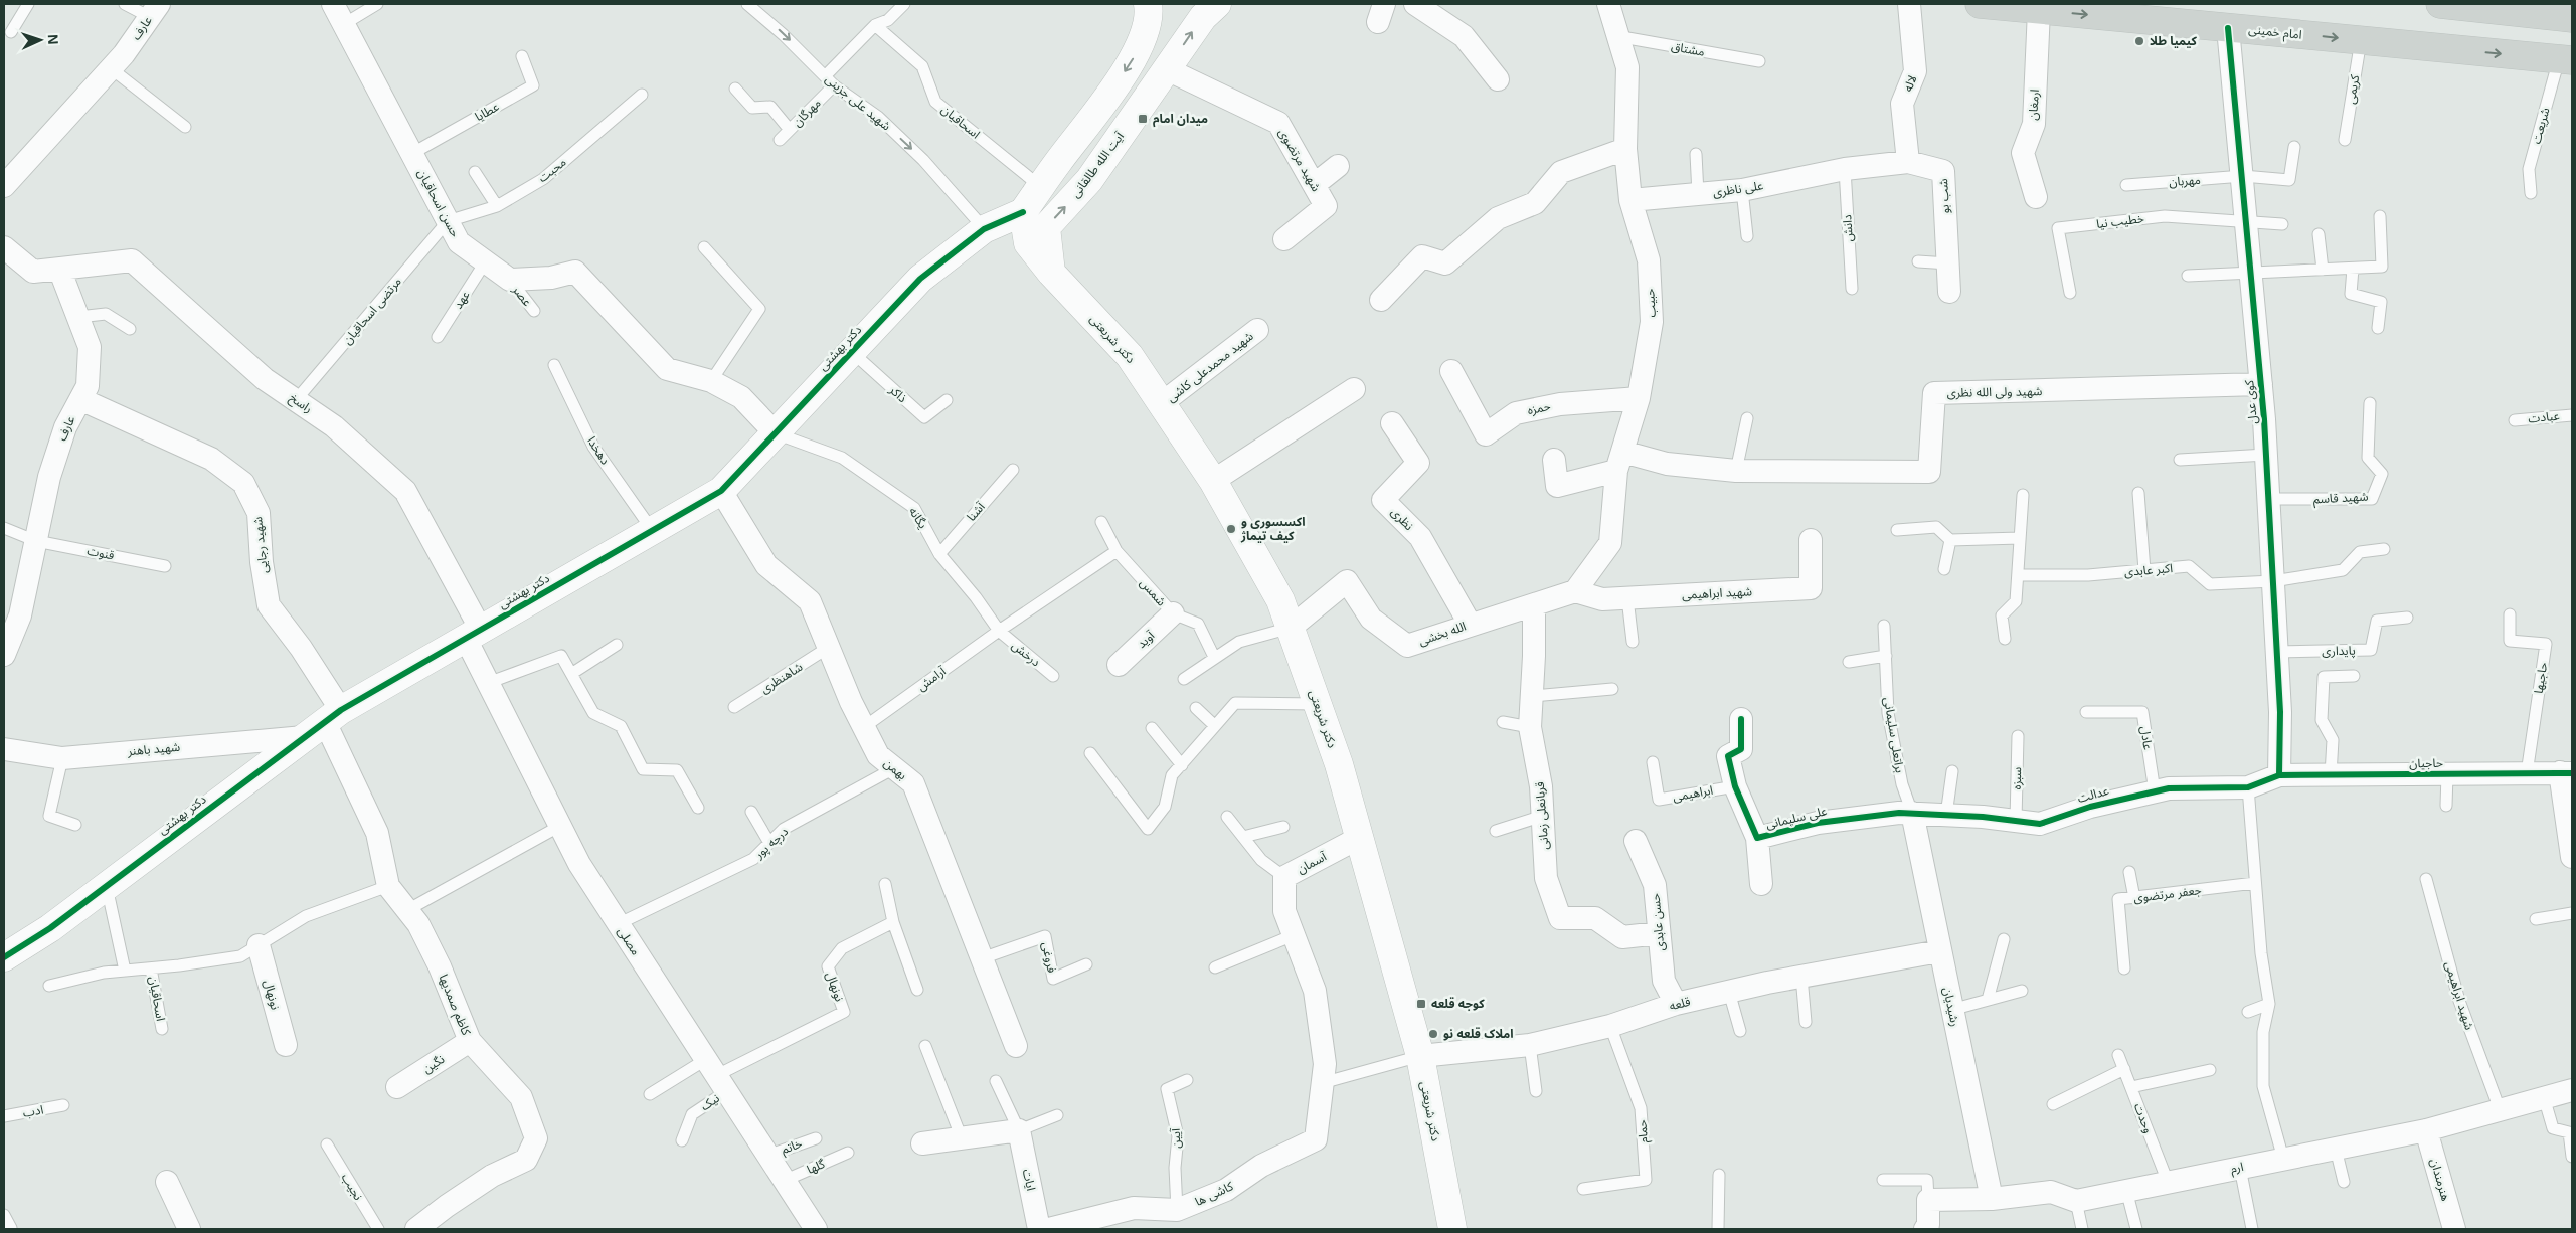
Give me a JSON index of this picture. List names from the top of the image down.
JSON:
{
  "streets": {
    "main road": [
      "امام خمینی",
      "آیت الله طالقانی",
      "دکتر شریعتی",
      "دکتر بهشتی"
    ],
    "street": [
      "عارف",
      "لاله",
      "ارمغان",
      "شهید مرتضوی",
      "علی ناظری",
      "شب بو",
      "حسن اسحاقیان",
      "حبیب",
      "شهید محمدعلی کاشی",
      "شهید ولی الله نظری",
      "کوی عدل",
      "راسخ",
      "حمزه",
      "نظری",
      "شهید رجایی",
      "شهید ابراهیمی",
      "الله بخشی",
      "آوید",
      "شهید باهنر",
      "حاجیان",
      "بهمن",
      "عدالت",
      "قربانعلی زمانی",
      "علی سلیمانی",
      "آسمان",
      "حسن عابدی",
      "مصلی",
      "نونهال",
      "قلعه",
      "کاظم صمدیها",
      "رشیدیان",
      "نگین",
      "ارم",
      "ایات",
      "هنرمندان",
      "کاشی ها"
    ],
    "lane": [
      "مشتاق",
      "کریمی",
      "شهید علی جزینی",
      "عطایا",
      "مهرگان",
      "اسحاقیان",
      "شریعت",
      "محبت",
      "مهربان",
      "خطیب نیا",
      "دانش",
      "عصر",
      "عهد",
      "مرتضی اسحاقیان",
      "ذاکر",
      "عبادت",
      "دهخدا",
      "شهید قاسم",
      "آشنا",
      "یگانه",
      "قنوت",
      "اکبر عابدی",
      "شمس",
      "پایداری",
      "درخش",
      "شاهنظری",
      "حاجیها",
      "آرامش",
      "براتعلی سلیمانی",
      "عادل",
      "سبزه",
      "ابراهیمی",
      "درچه پور",
      "جعفر مرتضوی",
      "فروغی",
      "نیک",
      "ادب",
      "وحدت",
      "حمام",
      "آیین",
      "خاتم",
      "گلها",
      "نجیب"
    ]
  },
  "crossings": [
    ["عارف", "راسخ"],
    ["عارف", "شهید رجایی"],
    ["عارف", "قنوت"],
    ["امام خمینی", "کریمی"],
    ["امام خمینی", "ارمغان"],
    ["امام خمینی", "شریعت"],
    ["امام خمینی", "کوی عدل"],
    ["مشتاق", "حبیب"],
    ["لاله", "شب بو"],
    ["شهید علی جزینی", "مهرگان"],
    ["شهید علی جزینی", "دکتر بهشتی"],
    ["عطایا", "حسن اسحاقیان"],
    ["مهرگان", "اسحاقیان"],
    ["شهید مرتضوی", "آیت الله طالقانی"],
    ["آیت الله طالقانی", "دکتر شریعتی"],
    ["محبت", "حسن اسحاقیان"],
    ["محبت", "مرتضی اسحاقیان"],
    ["مهربان", "کوی عدل"],
    ["علی ناظری", "شب بو"],
    ["علی ناظری", "دانش"],
    ["علی ناظری", "حبیب"],
    ["شب بو", "دانش"],
    ["حسن اسحاقیان", "عصر"],
    ["حسن اسحاقیان", "عهد"],
    ["حسن اسحاقیان", "مرتضی اسحاقیان"],
    ["خطیب نیا", "کوی عدل"],
    ["حبیب", "شهید ولی الله نظری"],
    ["حبیب", "حمزه"],
    ["حبیب", "شهید ابراهیمی"],
    ["حبیب", "الله بخشی"],
    ["مرتضی اسحاقیان", "راسخ"],
    ["دکتر شریعتی", "شهید محمدعلی کاشی"],
    ["دکتر شریعتی", "الله بخشی"],
    ["دکتر شریعتی", "آسمان"],
    ["دکتر شریعتی", "قلعه"],
    ["دکتر بهشتی", "ذاکر"],
    ["دکتر بهشتی", "راسخ"],
    ["دکتر بهشتی", "دهخدا"],
    ["دکتر بهشتی", "یگانه"],
    ["دکتر بهشتی", "شهید رجایی"],
    ["دکتر بهشتی", "شهید باهنر"],
    ["دکتر بهشتی", "بهمن"],
    ["دکتر بهشتی", "مصلی"],
    ["دکتر بهشتی", "کاظم صمدیها"],
    ["شهید ولی الله نظری", "کوی عدل"],
    ["کوی عدل", "شهید قاسم"],
    ["کوی عدل", "اکبر عابدی"],
    ["کوی عدل", "پایداری"],
    ["کوی عدل", "حاجیان"],
    ["کوی عدل", "عدالت"],
    ["راسخ", "مصلی"],
    ["آشنا", "یگانه"],
    ["یگانه", "درخش"],
    ["یگانه", "آرامش"],
    ["نظری", "الله بخشی"],
    ["شهید رجایی", "شهید باهنر"],
    ["شهید رجایی", "کاظم صمدیها"],
    ["شمس", "آوید"],
    ["شهید ابراهیمی", "الله بخشی"],
    ["شهید ابراهیمی", "ارم"],
    ["الله بخشی", "قربانعلی زمانی"],
    ["درخش", "آرامش"],
    ["شاهنظری", "بهمن"],
    ["حاجیها", "حاجیان"],
    ["آرامش", "بهمن"],
    ["براتعلی سلیمانی", "عدالت"],
    ["براتعلی سلیمانی", "علی سلیمانی"],
    ["براتعلی سلیمانی", "رشیدیان"],
    ["عادل", "عدالت"],
    ["شهید باهنر", "کاظم صمدیها"],
    ["حاجیان", "عدالت"],
    ["بهمن", "درچه پور"],
    ["بهمن", "فروغی"],
    ["سبزه", "عدالت"],
    ["ابراهیمی", "علی سلیمانی"],
    ["عدالت", "علی سلیمانی"],
    ["عدالت", "رشیدیان"],
    ["قربانعلی زمانی", "حسن عابدی"],
    ["علی سلیمانی", "رشیدیان"],
    ["درچه پور", "مصلی"],
    ["آسمان", "کاشی ها"],
    ["حسن عابدی", "قلعه"],
    ["مصلی", "نونهال"],
    ["مصلی", "نیک"],
    ["مصلی", "خاتم"],
    ["مصلی", "گلها"],
    ["نونهال", "نیک"],
    ["قلعه", "رشیدیان"],
    ["قلعه", "حمام"],
    ["کاظم صمدیها", "نگین"],
    ["وحدت", "ارم"],
    ["آیین", "کاشی ها"],
    ["ارم", "هنرمندان"]
  ],
  "one_way": ["امام خمینی", "شهید علی جزینی"],
  "places": {
    "other": ["کیمیا طلا", "اکسسوری و کیف تیماژ", "املاک قلعه نو"],
    "transit": ["میدان امام", "کوجه قلعه"]
  },
  "north": "right"
}
